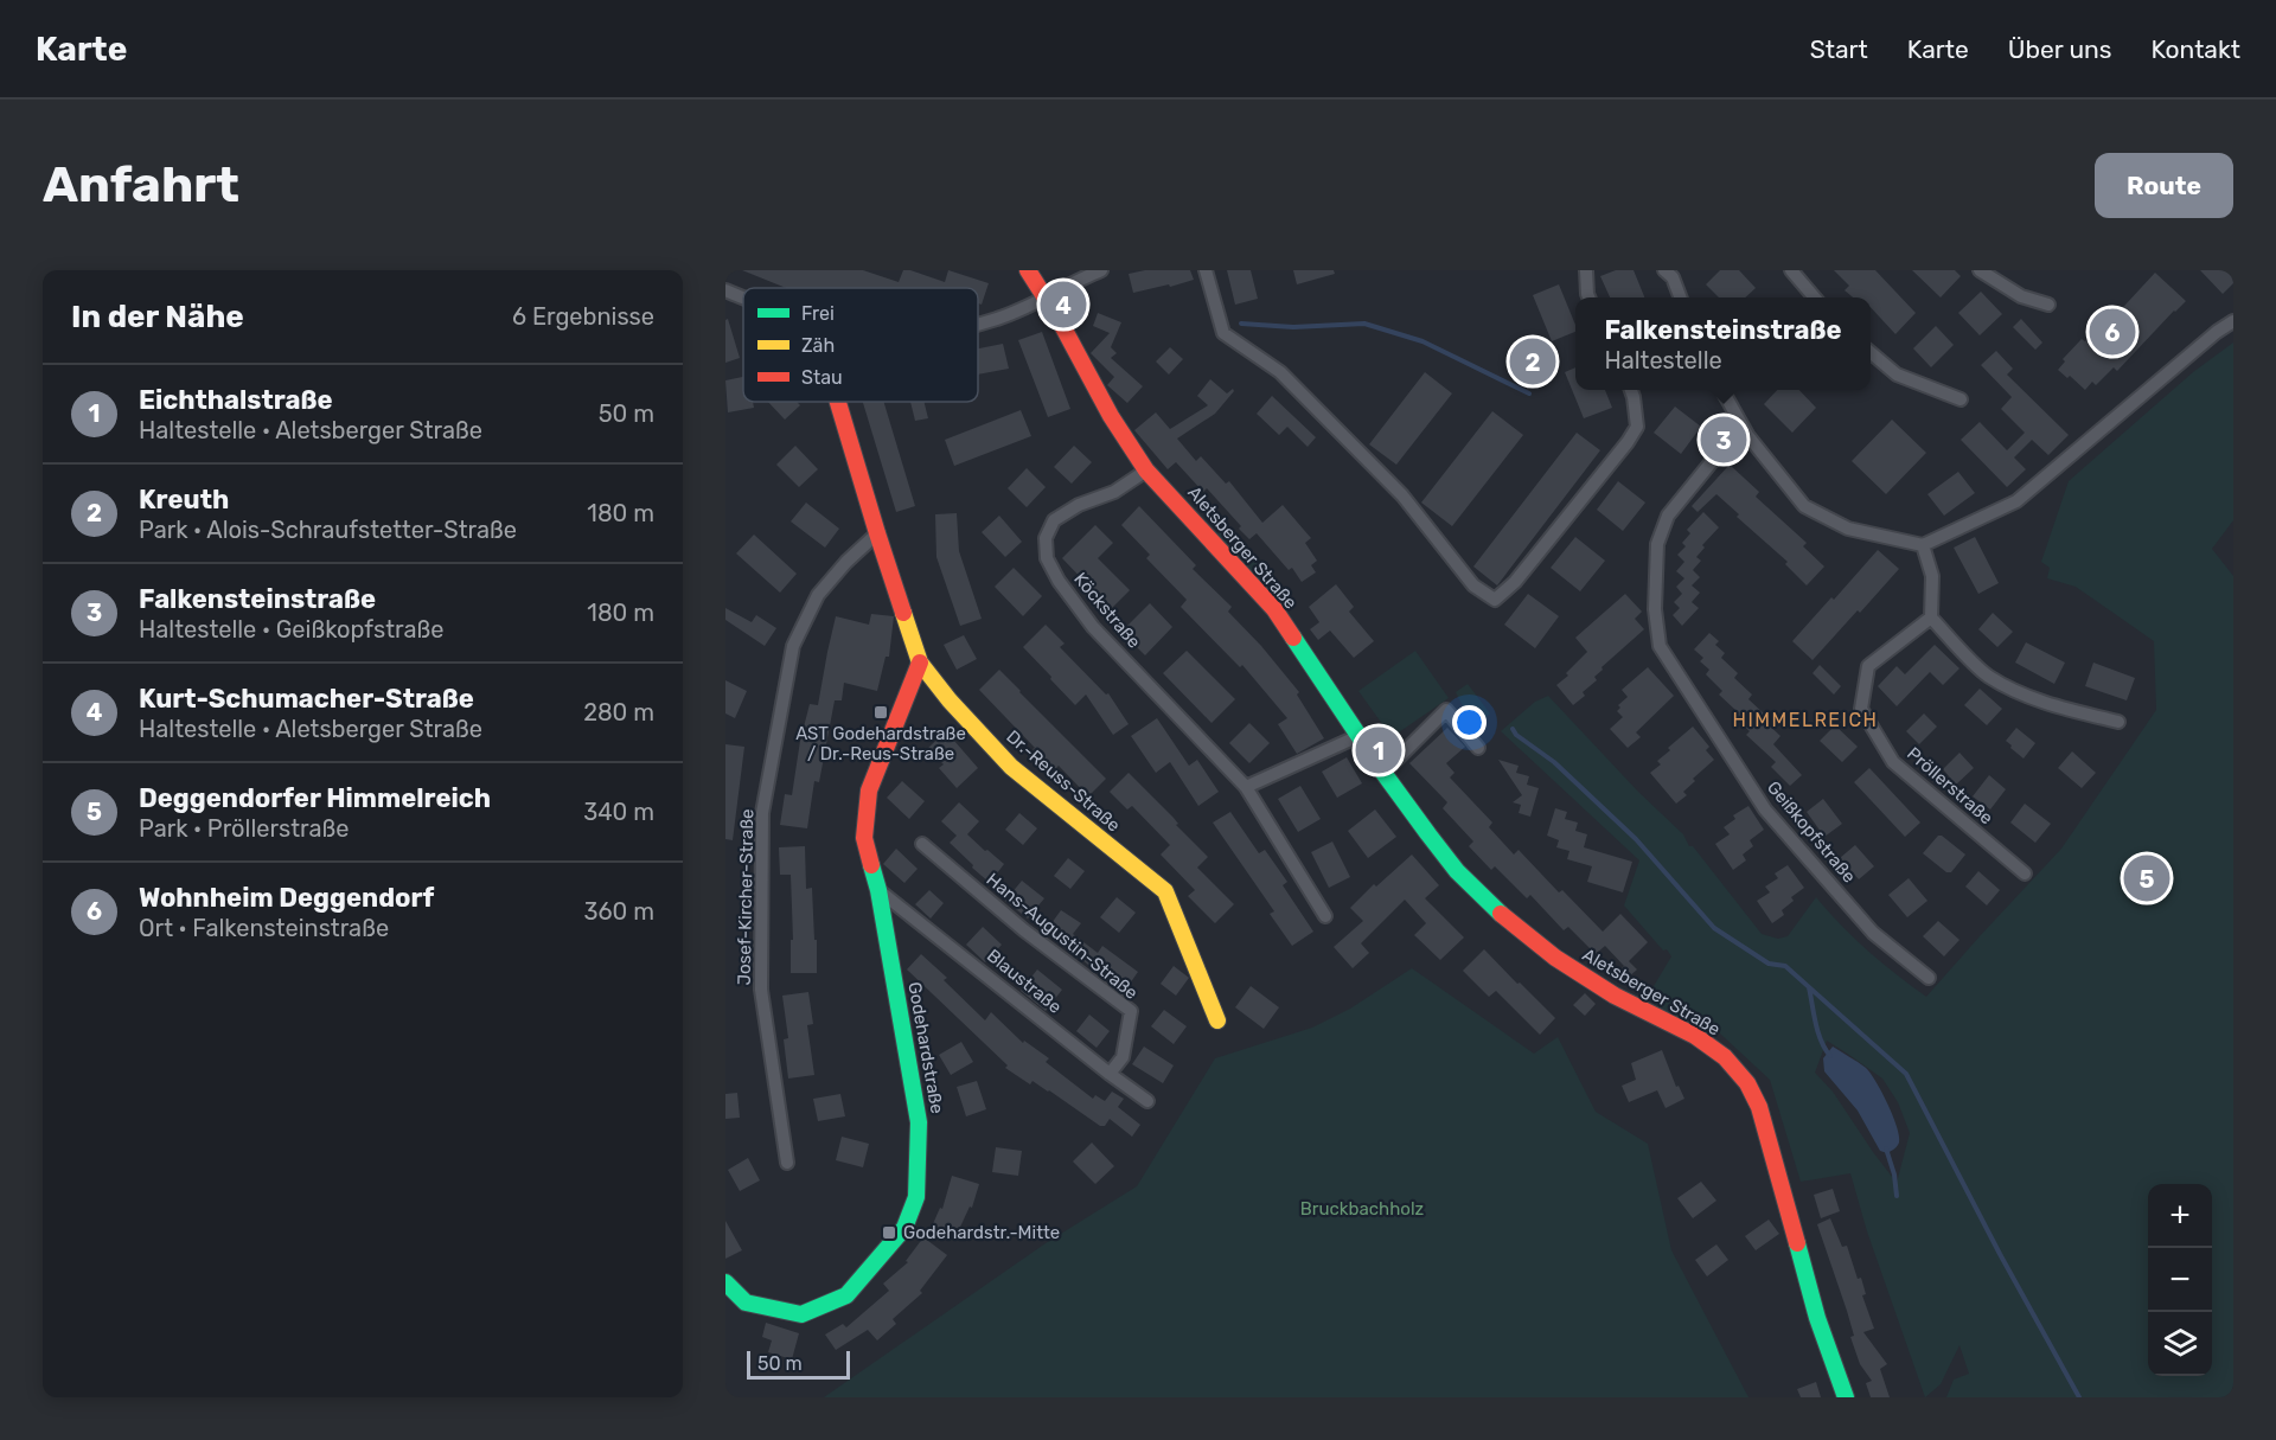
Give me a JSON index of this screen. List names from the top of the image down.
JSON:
{
  "streets": {
    "street": [
      "Aletsberger Straße",
      "Köckstraße",
      "Dr.-Reuss-Straße",
      "Pröllerstraße",
      "Geißkopfstraße",
      "Josef-Kircher-Straße",
      "Hans-Augustin-Straße",
      "Blaustraße",
      "Godehardstraße"
    ]
  },
  "crossings": [
    ["Aletsberger Straße", "Köckstraße"],
    ["Dr.-Reuss-Straße", "Josef-Kircher-Straße"],
    ["Dr.-Reuss-Straße", "Godehardstraße"],
    ["Hans-Augustin-Straße", "Blaustraße"],
    ["Blaustraße", "Godehardstraße"]
  ],
  "districts": ["HIMMELREICH"],
  "parks": ["Bruckbachholz"],
  "places": {
    "transit": ["AST Godehardstraße / Dr.-Reus-Straße", "Godehardstr.-Mitte"]
  },
  "legend": ["Frei", "Zäh", "Stau"],
  "scale_bar": "50 m",
  "page": {
    "header": "Karte",
    "nav": [
      "Start",
      "Karte",
      "Über uns",
      "Kontakt"
    ],
    "buttons": "Route",
    "title": "Anfahrt",
    "heading": ["In der Nähe", "6 Ergebnisse"],
    "pins": [
      "4",
      "6",
      "2",
      "3",
      "1",
      "5"
    ],
    "popup": ["Falkensteinstraße", "Haltestelle"],
    "list": [
      {
        "mark": "1",
        "name": "Eichthalstraße",
        "note": "Haltestelle · Aletsberger Straße",
        "value": "50 m"
      },
      {
        "mark": "2",
        "name": "Kreuth",
        "note": "Park · Alois-Schraufstetter-Straße",
        "value": "180 m"
      },
      {
        "mark": "3",
        "name": "Falkensteinstraße",
        "note": "Haltestelle · Geißkopfstraße",
        "value": "180 m"
      },
      {
        "mark": "4",
        "name": "Kurt-Schumacher-Straße",
        "note": "Haltestelle · Aletsberger Straße",
        "value": "280 m"
      },
      {
        "mark": "5",
        "name": "Deggendorfer Himmelreich",
        "note": "Park · Pröllerstraße",
        "value": "340 m"
      },
      {
        "mark": "6",
        "name": "Wohnheim Deggendorf",
        "note": "Ort · Falkensteinstraße",
        "value": "360 m"
      }
    ],
    "map_buttons": ["+", "−"],
    "scale": "50 m"
  }
}
